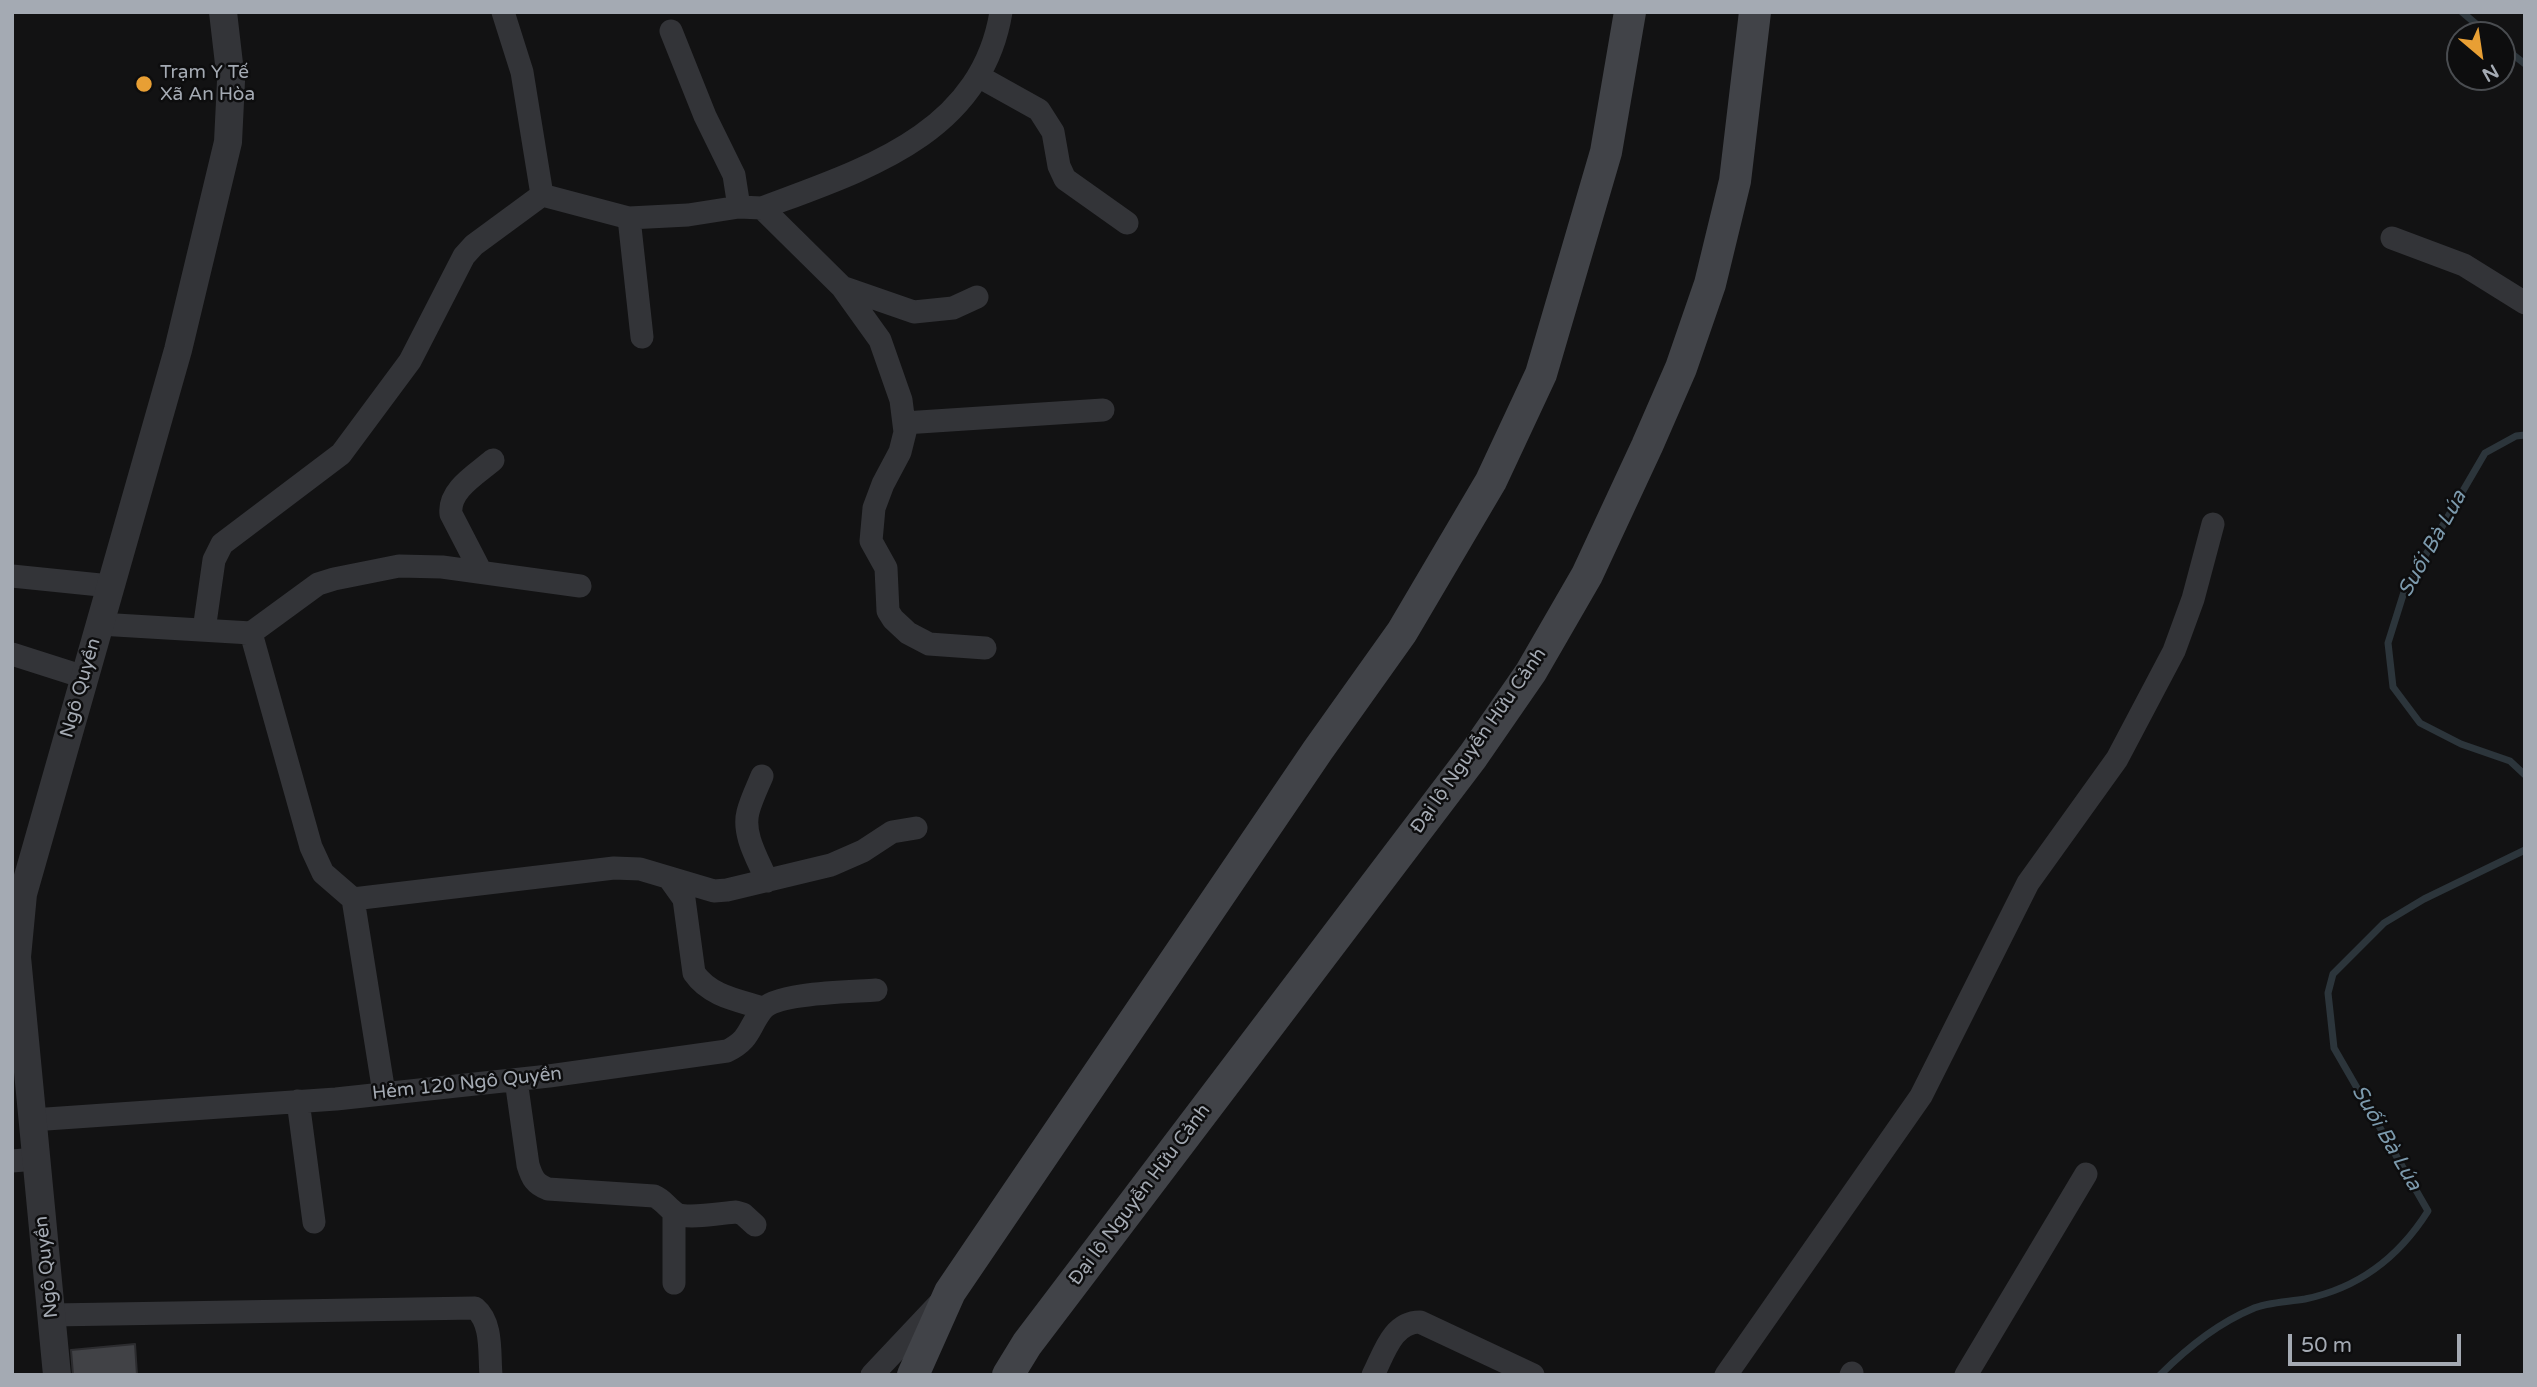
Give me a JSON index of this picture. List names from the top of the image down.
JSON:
{
  "streets": {
    "main road": ["Đại lộ Nguyễn Hữu Cảnh"],
    "street": ["Ngô Quyền", "Hẻm 120 Ngô Quyền"]
  },
  "crossings": [
    ["Ngô Quyền", "Hẻm 120 Ngô Quyền"]
  ],
  "water": ["Suối Bà Lúa"],
  "places": ["Trạm Y Tế Xã An Hòa"],
  "scale_bar": "50 m",
  "north": "bottom right"
}
